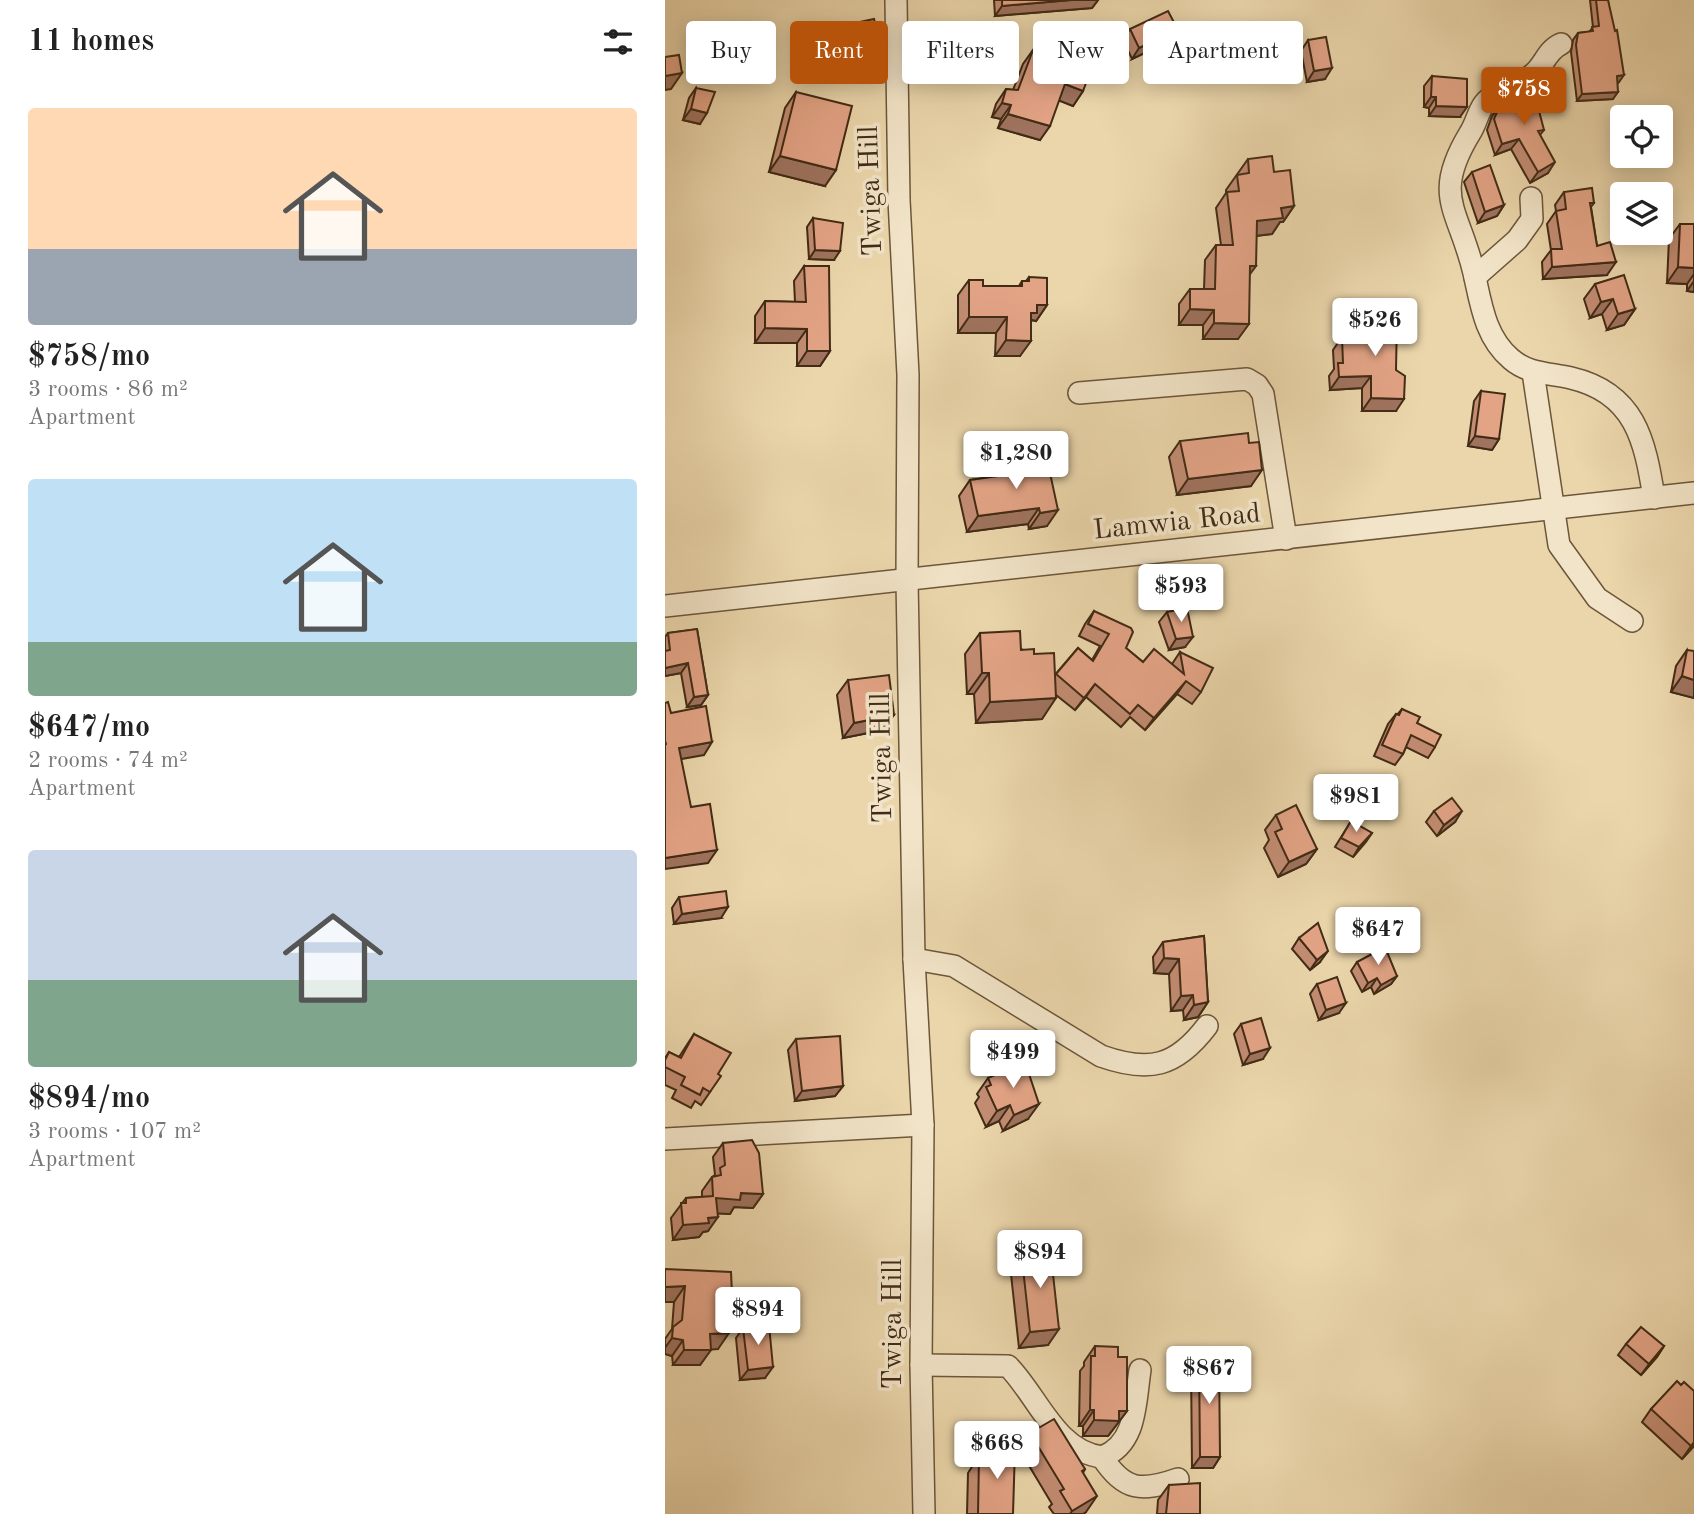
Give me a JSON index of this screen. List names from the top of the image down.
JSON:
{
  "streets": {
    "street": ["Twiga Hill", "Lamwia Road"]
  },
  "crossings": [
    ["Twiga Hill", "Lamwia Road"]
  ],
  "page": {
    "heading": "11 homes",
    "chip": [
      "Buy",
      "Rent",
      "Filters",
      "New",
      "Apartment"
    ],
    "price": [
      "$758",
      "$526",
      "$1,280",
      "$593",
      "$981",
      "$647",
      "$499",
      "$894",
      "$894",
      "$867",
      "$668"
    ],
    "list": [
      {
        "name": "$758/mo",
        "note": "3 rooms · 86 m² · Apartment"
      },
      {
        "name": "$647/mo",
        "note": "2 rooms · 74 m² · Apartment"
      },
      {
        "name": "$894/mo",
        "note": "3 rooms · 107 m² · Apartment"
      }
    ]
  }
}
